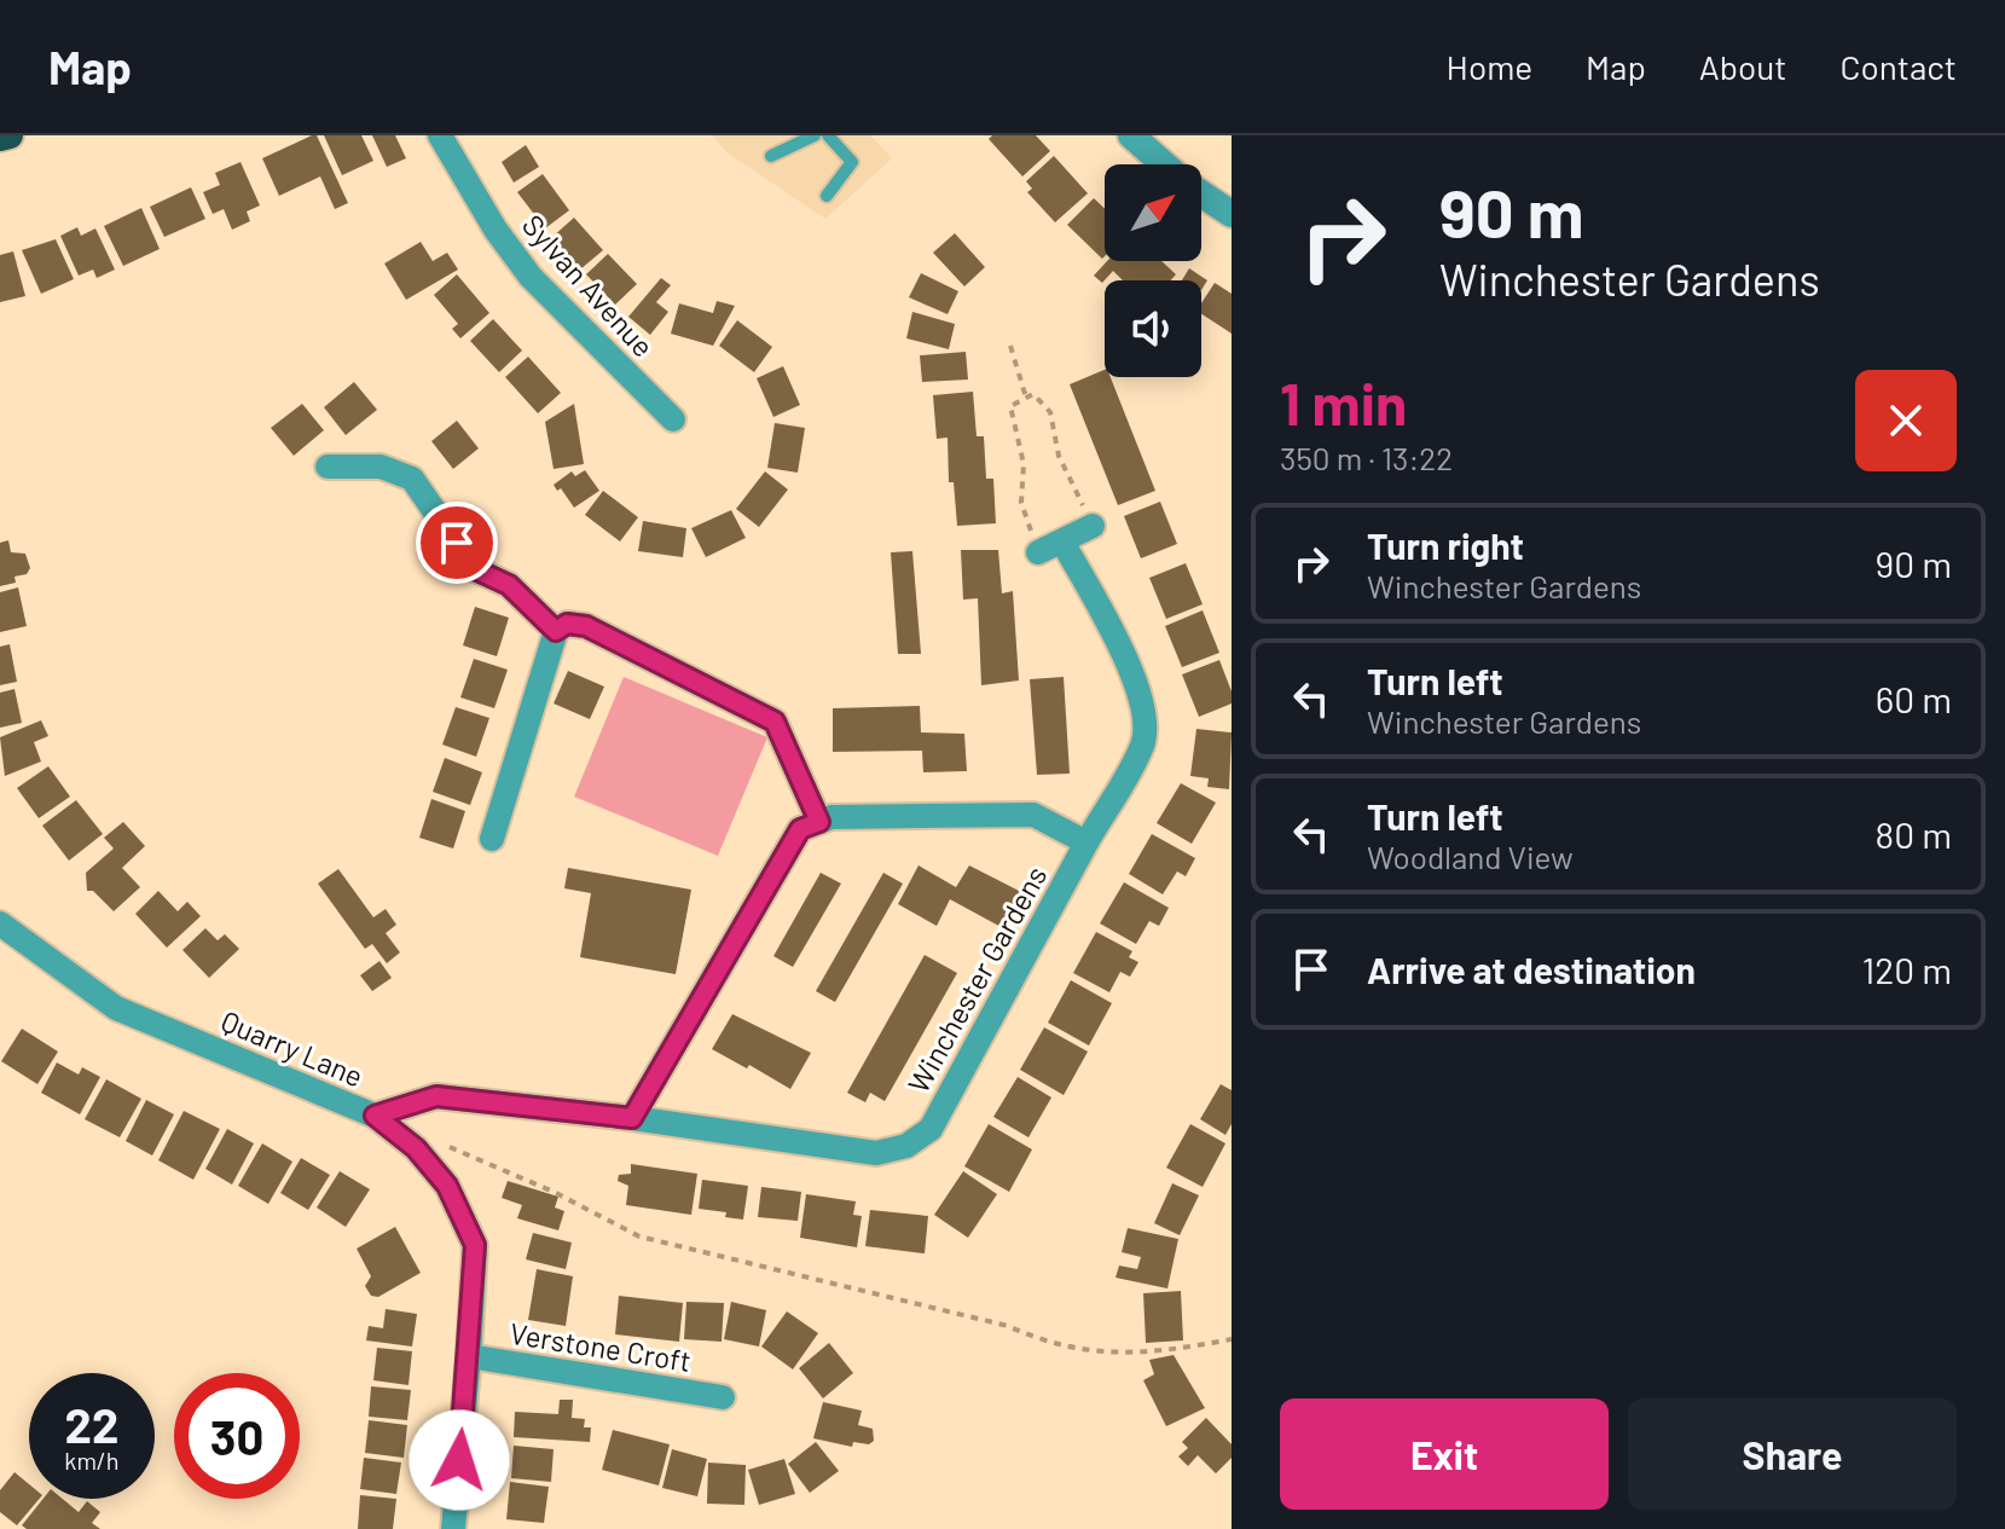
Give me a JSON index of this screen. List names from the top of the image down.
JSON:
{
  "streets": {
    "street": [
      "Sylvan Avenue",
      "Winchester Gardens",
      "Quarry Lane",
      "Verstone Croft"
    ]
  },
  "crossings": [
    ["Winchester Gardens", "Quarry Lane"],
    ["Quarry Lane", "Verstone Croft"]
  ],
  "north": "top right",
  "page": {
    "header": "Map",
    "nav": [
      "Home",
      "Map",
      "About",
      "Contact"
    ],
    "turn": ["90 m", "Winchester Gardens"],
    "heading": ["1 min", "350 m · 13:22"],
    "list": [
      {
        "name": "Turn right",
        "note": "Winchester Gardens",
        "value": "90 m"
      },
      {
        "name": "Turn left",
        "note": "Winchester Gardens",
        "value": "60 m"
      },
      {
        "name": "Turn left",
        "note": "Woodland View",
        "value": "80 m"
      },
      {
        "name": "Arrive at destination",
        "value": "120 m"
      }
    ],
    "speed": "22 km/h",
    "limit": "30",
    "buttons": ["Exit", "Share"]
  }
}
